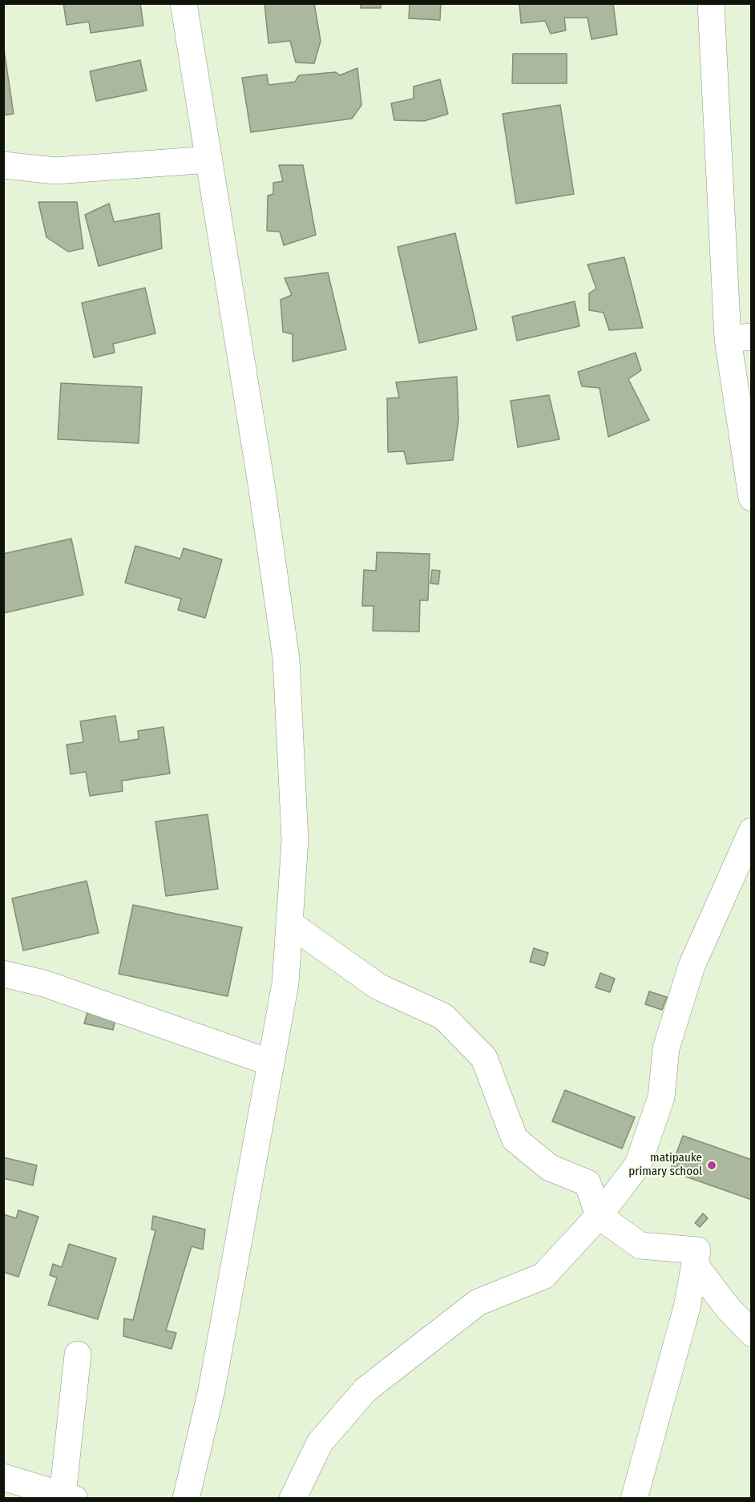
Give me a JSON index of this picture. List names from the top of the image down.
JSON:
{
  "places": ["matipauke primary school"]
}
